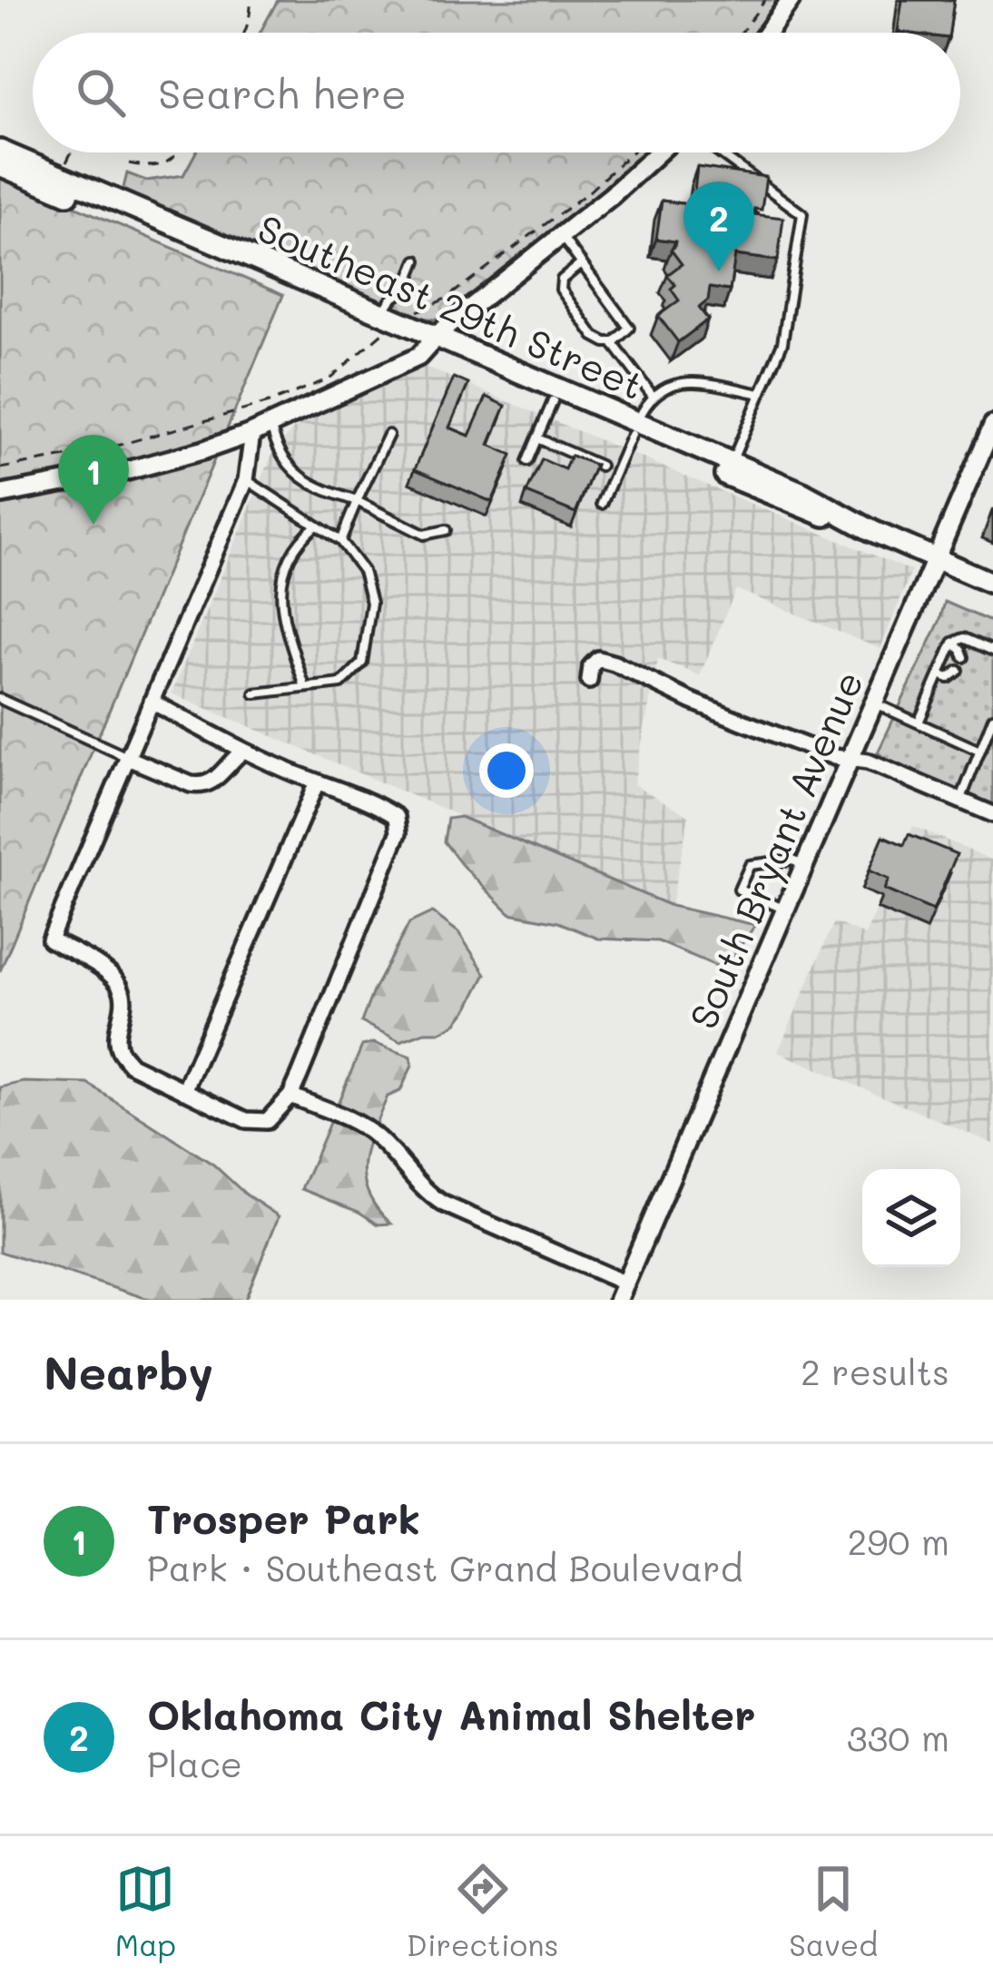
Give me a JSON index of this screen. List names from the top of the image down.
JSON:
{
  "streets": {
    "main road": ["Southeast 29th Street"],
    "street": ["South Bryant Avenue"]
  },
  "crossings": [
    ["Southeast 29th Street", "South Bryant Avenue"]
  ],
  "page": {
    "search": "Search here",
    "pins": ["2", "1"],
    "heading": ["Nearby", "2 results"],
    "list": [
      {
        "mark": "1",
        "name": "Trosper Park",
        "note": "Park · Southeast Grand Boulevard",
        "value": "290 m"
      },
      {
        "mark": "2",
        "name": "Oklahoma City Animal Shelter",
        "note": "Place",
        "value": "330 m"
      }
    ],
    "nav": ["Map", "Directions", "Saved"]
  }
}
